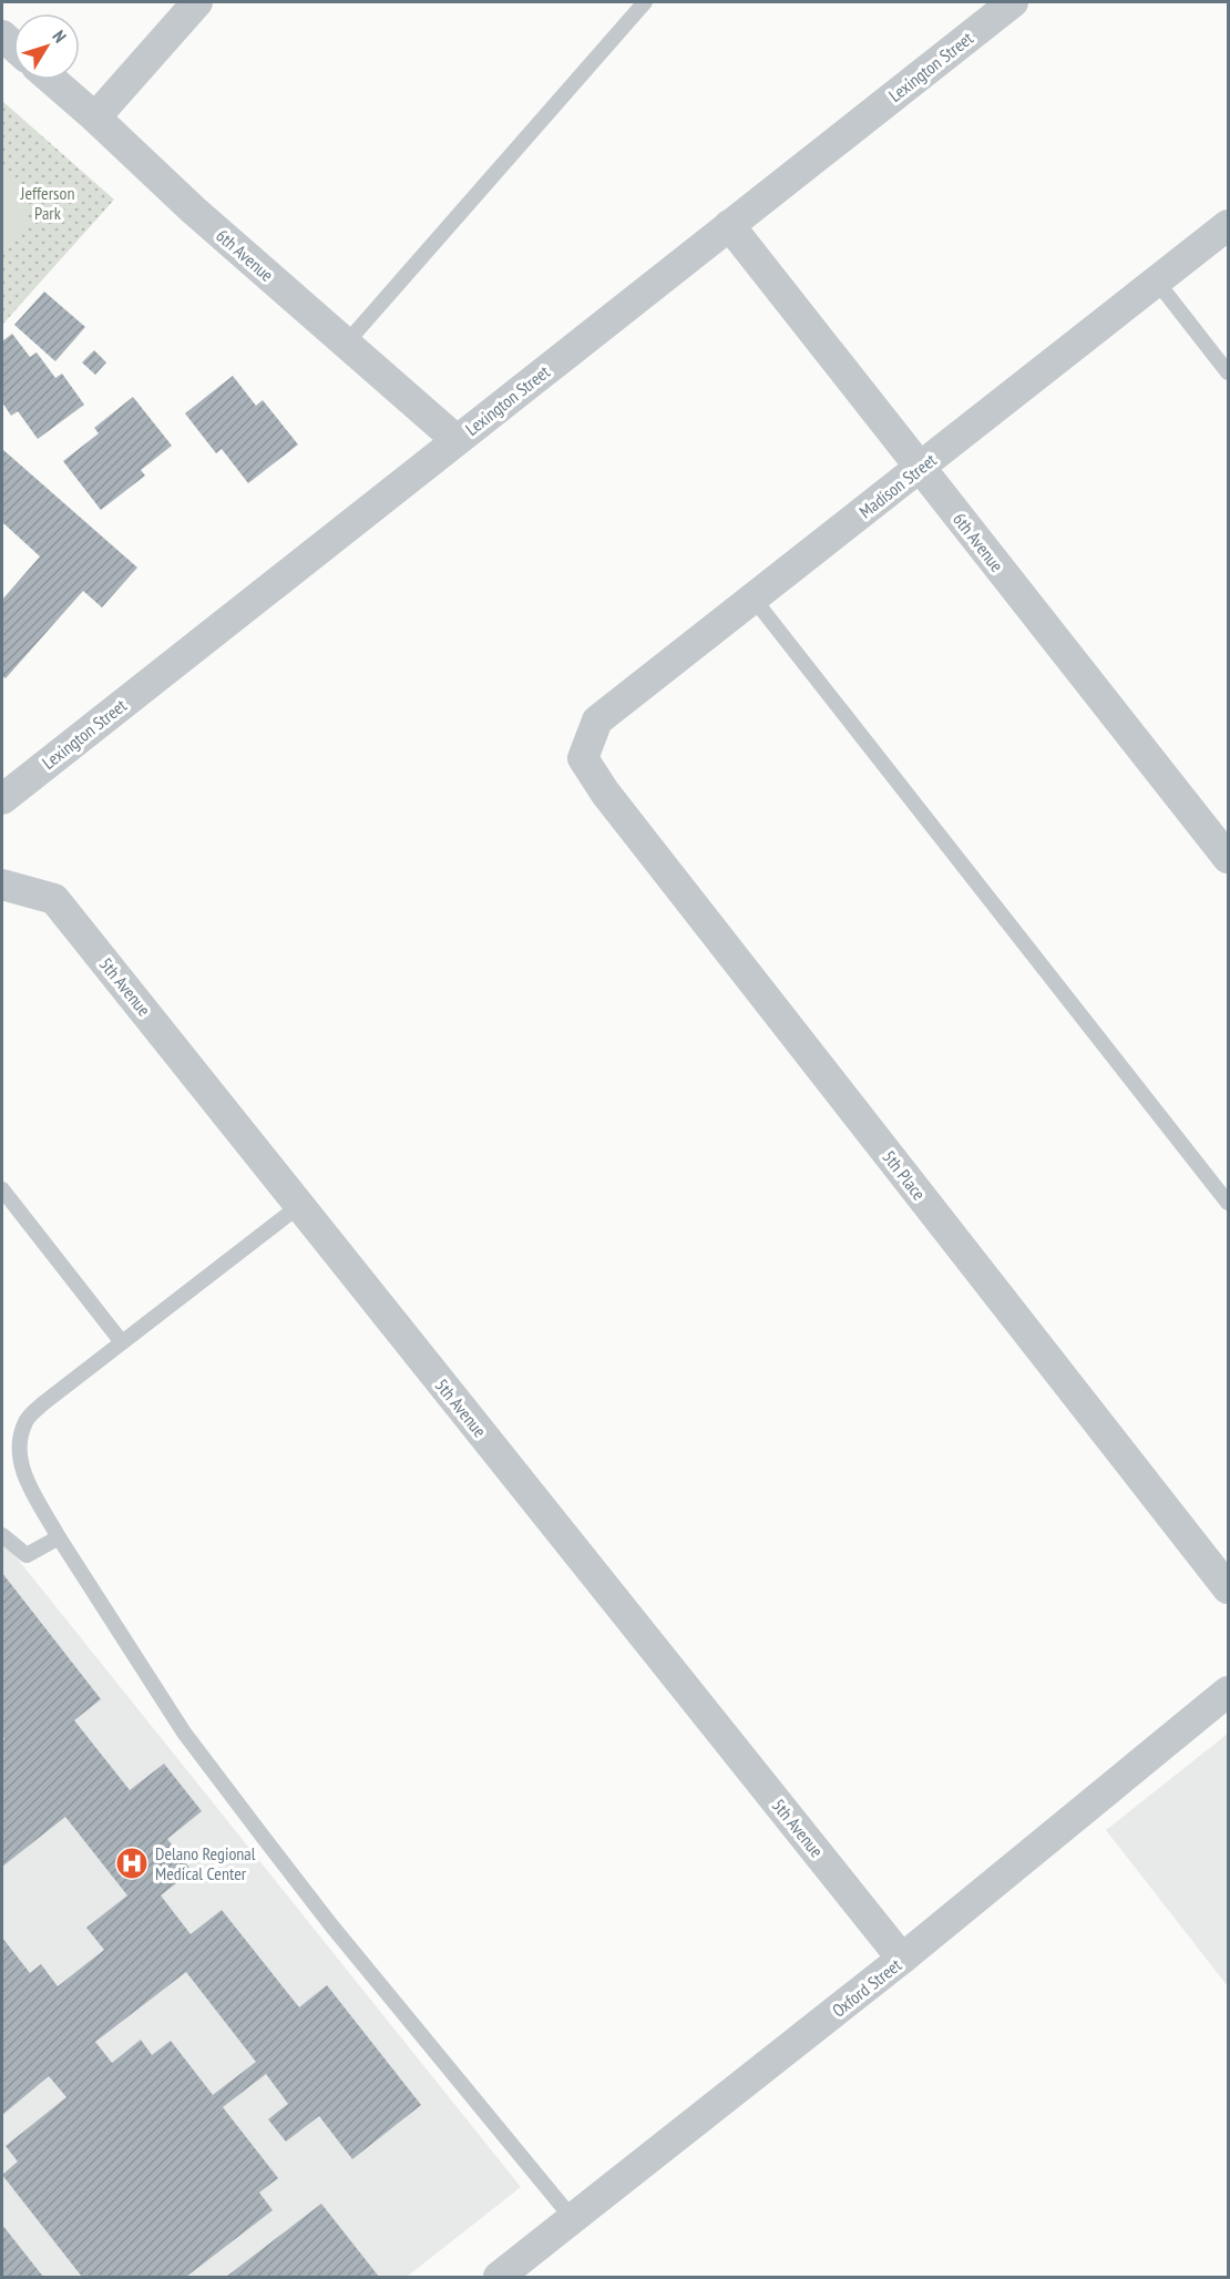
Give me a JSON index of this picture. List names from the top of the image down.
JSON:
{
  "streets": {
    "street": [
      "Lexington Street",
      "6th Avenue",
      "Madison Street",
      "5th Avenue",
      "5th Place",
      "Oxford Street"
    ]
  },
  "crossings": [
    ["Lexington Street", "6th Avenue"],
    ["6th Avenue", "Madison Street"],
    ["Madison Street", "5th Place"],
    ["5th Avenue", "Oxford Street"]
  ],
  "parks": ["Jefferson Park"],
  "places": {
    "hospital": ["Delano Regional Medical Center"]
  },
  "north": "top right"
}
